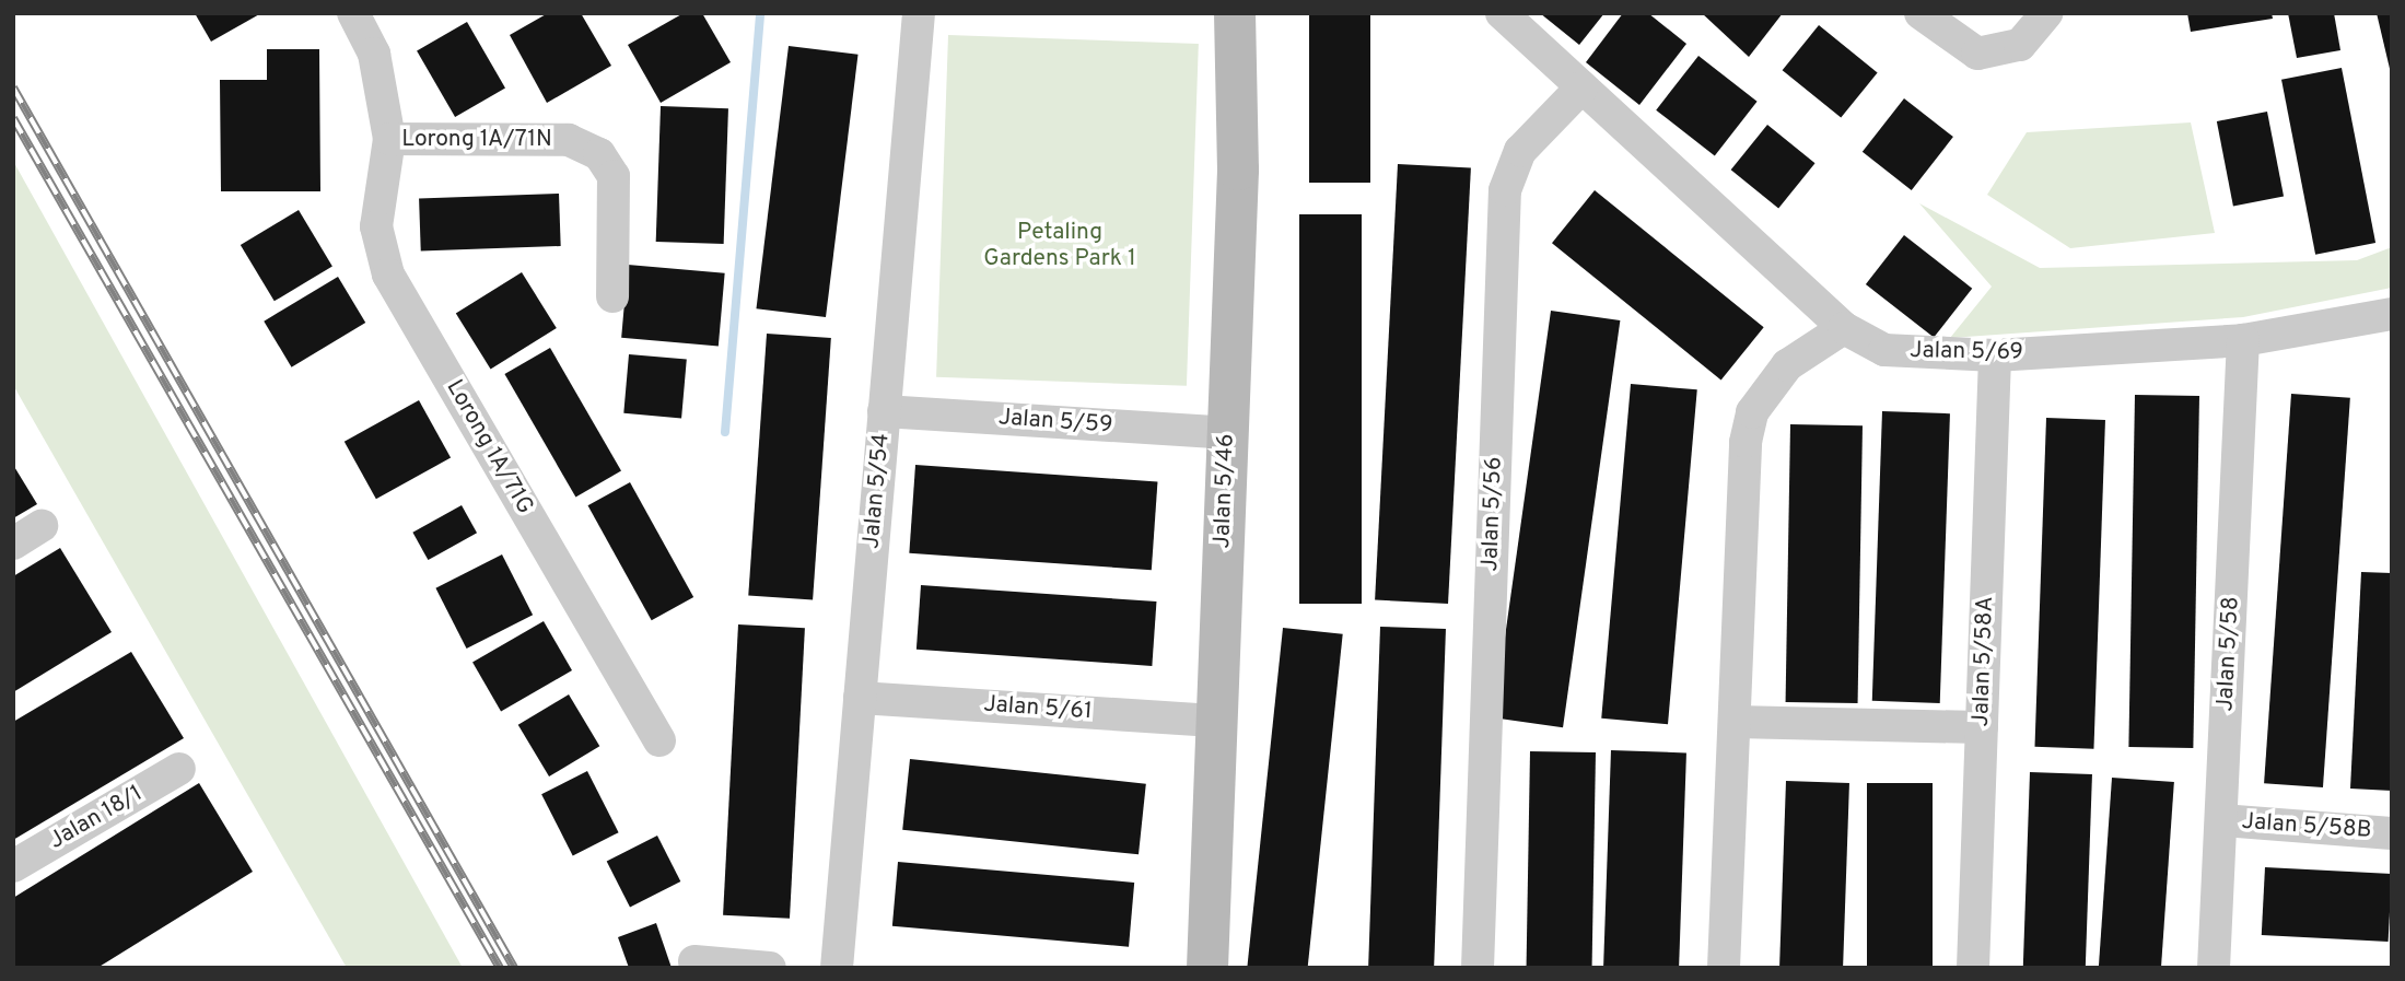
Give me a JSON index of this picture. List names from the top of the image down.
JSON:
{
  "streets": {
    "street": [
      "Lorong 1A/71N",
      "Jalan 5/69",
      "Jalan 5/59",
      "Lorong 1A/71G",
      "Jalan 5/54",
      "Jalan 5/46",
      "Jalan 5/56",
      "Jalan 5/58",
      "Jalan 5/58A",
      "Jalan 5/61",
      "Jalan 18/1",
      "Jalan 5/58B"
    ]
  },
  "crossings": [
    ["Lorong 1A/71N", "Lorong 1A/71G"],
    ["Jalan 5/69", "Jalan 5/58"],
    ["Jalan 5/69", "Jalan 5/58A"],
    ["Jalan 5/59", "Jalan 5/54"],
    ["Jalan 5/59", "Jalan 5/46"],
    ["Jalan 5/54", "Jalan 5/61"],
    ["Jalan 5/46", "Jalan 5/61"],
    ["Jalan 5/58", "Jalan 5/58B"]
  ],
  "parks": ["Petaling Gardens Park 1"]
}
